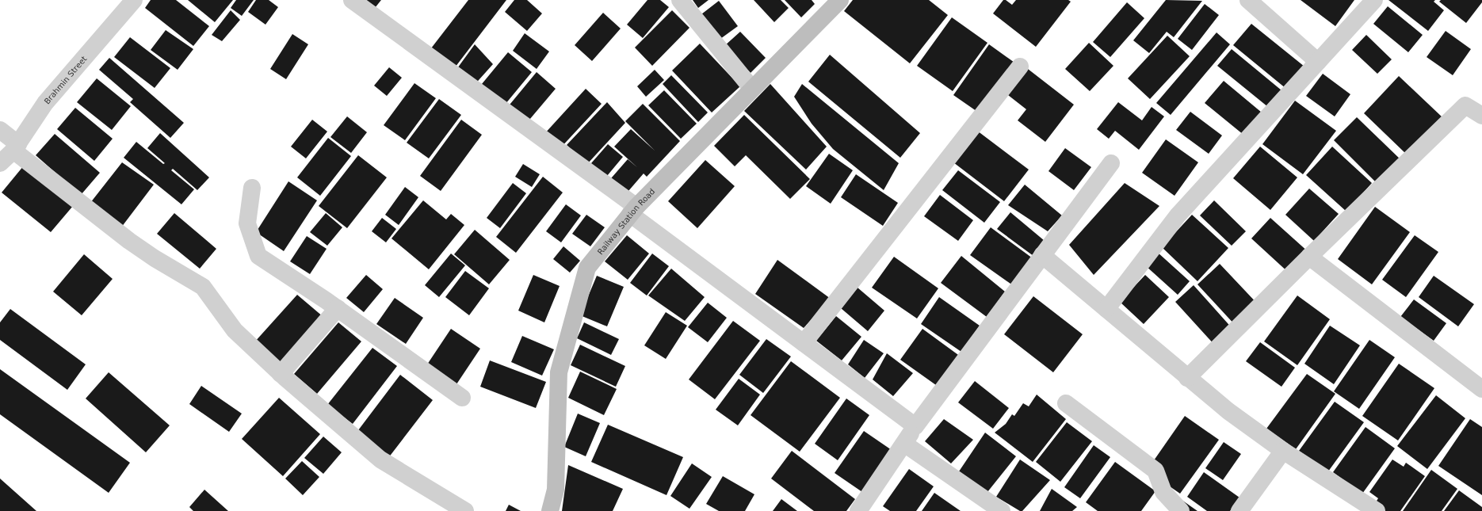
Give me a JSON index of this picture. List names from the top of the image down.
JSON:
{
  "streets": {
    "street": ["Brahmin Street", "Railway Station Road"]
  }
}
